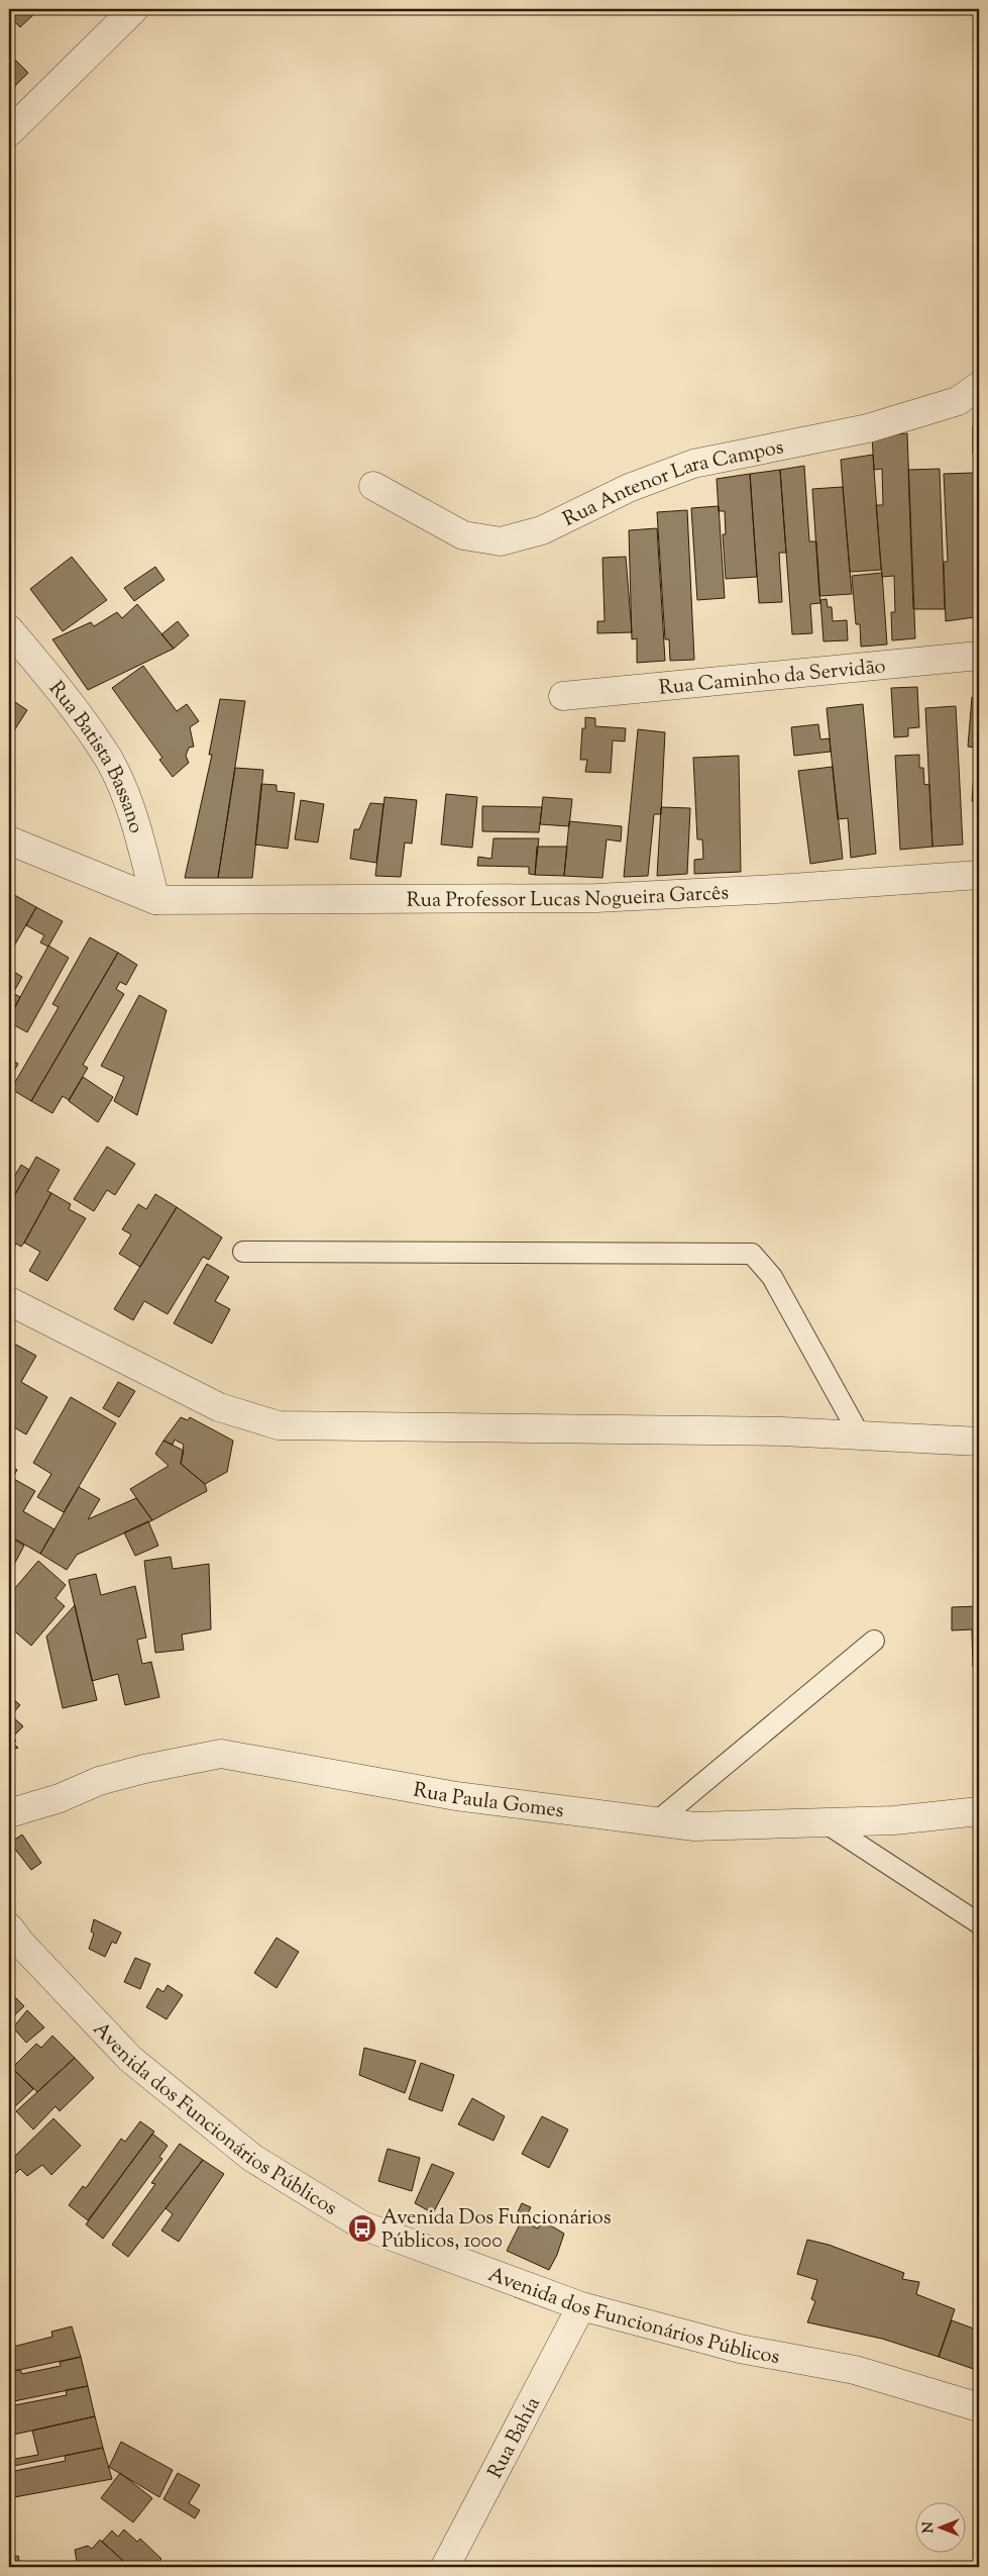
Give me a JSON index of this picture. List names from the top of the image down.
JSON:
{
  "streets": {
    "street": [
      "Rua Antenor Lara Campos",
      "Rua Caminho da Servidão",
      "Rua Batista Bassano",
      "Rua Professor Lucas Nogueira Garcês",
      "Rua Paula Gomes",
      "Avenida dos Funcionários Públicos",
      "Rua Bahía"
    ]
  },
  "crossings": [
    ["Rua Batista Bassano", "Rua Professor Lucas Nogueira Garcês"],
    ["Avenida dos Funcionários Públicos", "Rua Bahía"]
  ],
  "places": {
    "bus stop": ["Avenida Dos Funcionários Públicos, 1000"]
  },
  "north": "left"
}
